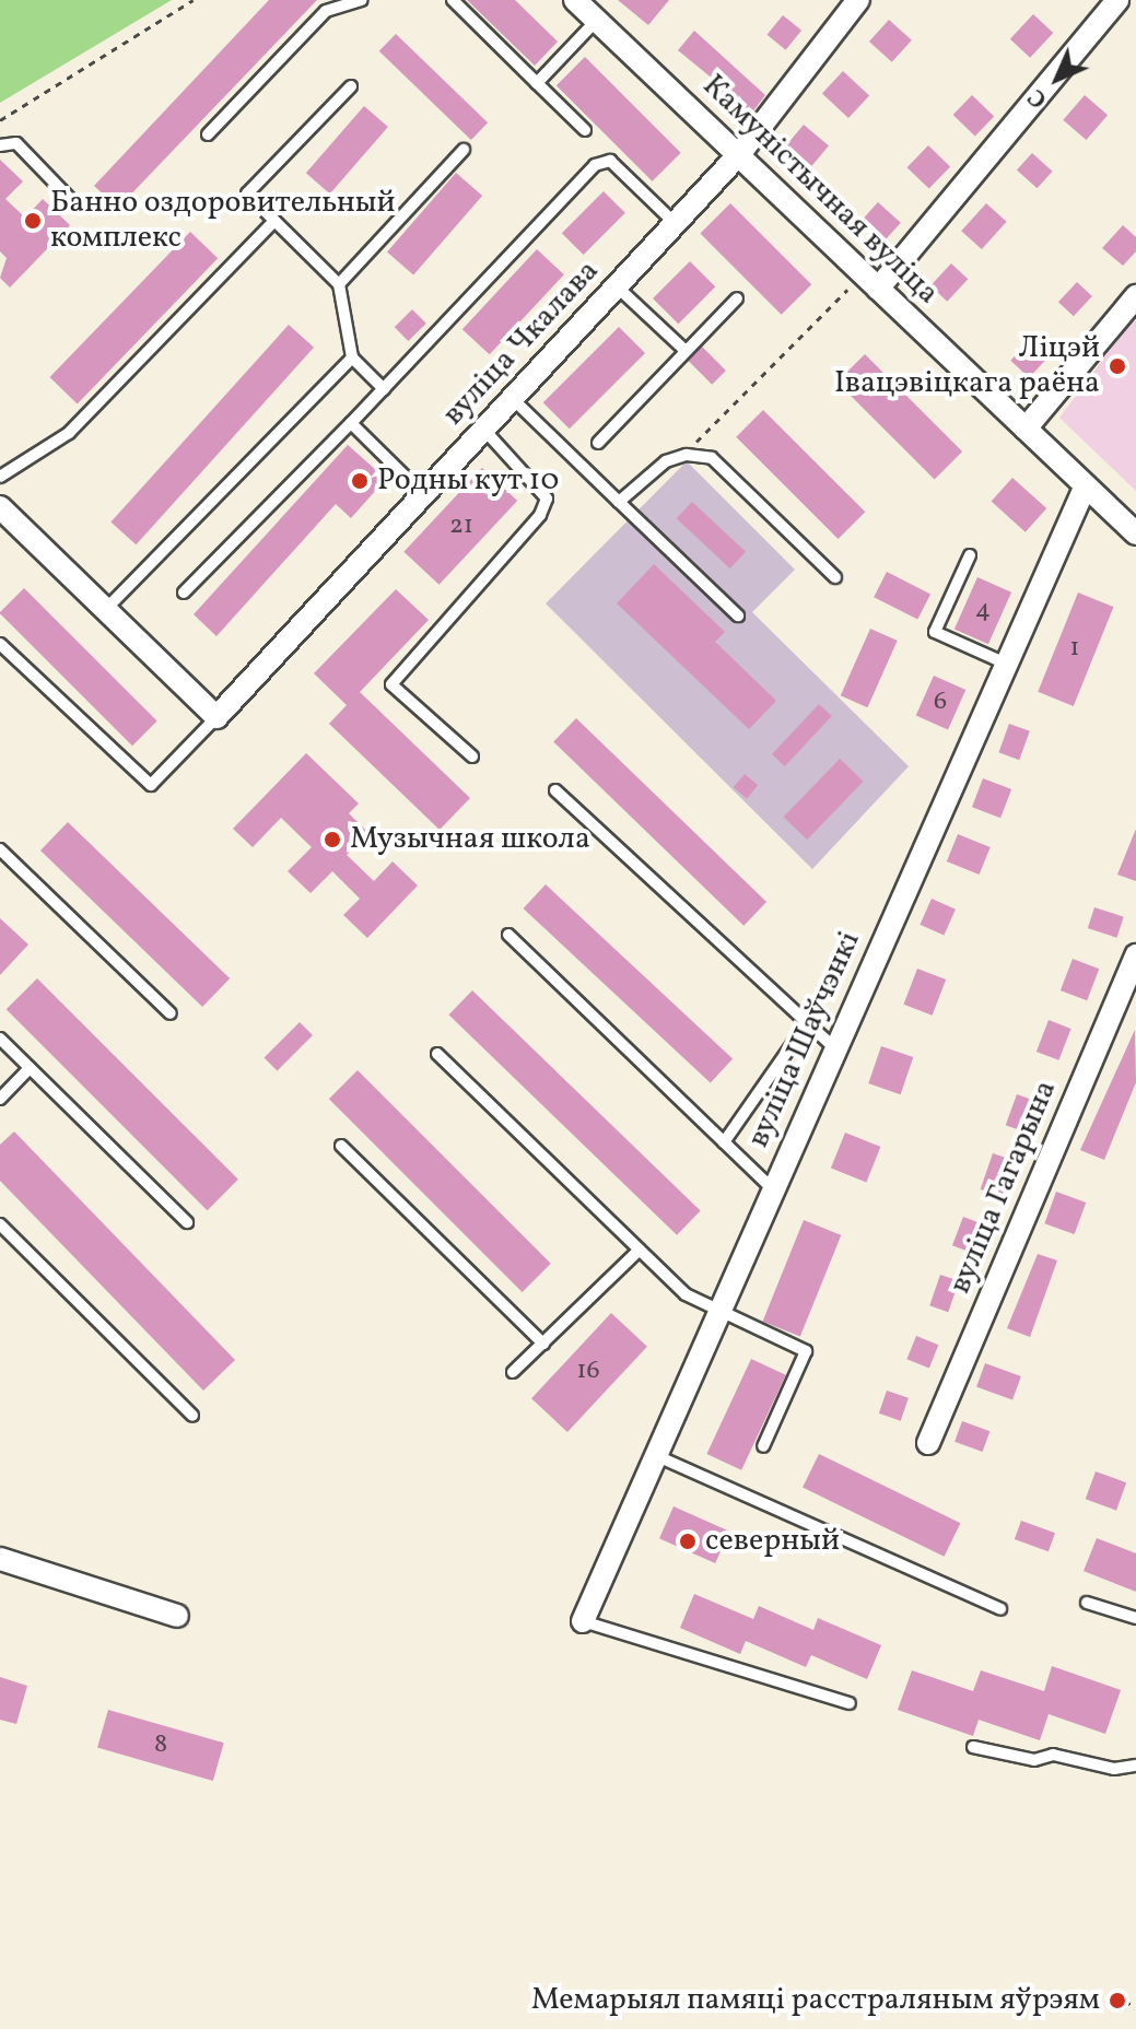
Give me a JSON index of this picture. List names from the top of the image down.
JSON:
{
  "streets": {
    "street": [
      "Камуністычная вуліца",
      "вуліца Чкалава",
      "вуліца Шаўчэнкі",
      "вуліца Гагарына"
    ]
  },
  "crossings": [
    ["Камуністычная вуліца", "вуліца Чкалава"],
    ["Камуністычная вуліца", "вуліца Шаўчэнкі"]
  ],
  "places": [
    "Банно оздоровительный комплекс",
    "Ліцэй Івацэвіцкага раёна",
    "Родны кут 10",
    "Музычная школа",
    "северный",
    "Мемарыял памяці расстраляным яўрэям"
  ],
  "house_numbers": [
    "21",
    "4",
    "1",
    "6",
    "16",
    "8"
  ],
  "north": "bottom left"
}
